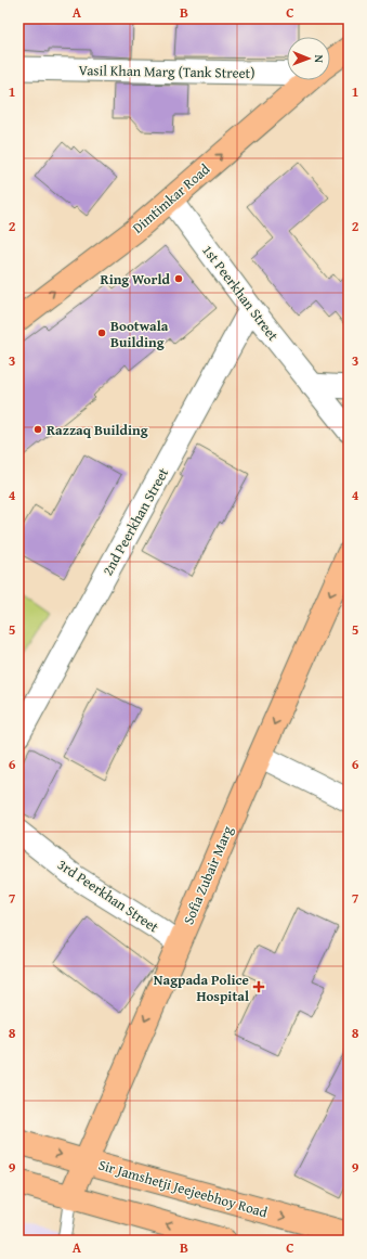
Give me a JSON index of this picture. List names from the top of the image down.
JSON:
{
  "streets": {
    "main road": ["Dimtimkar Road", "Sofia Zubair Marg", "Sir Jamshetji Jeejeebhoy Road"],
    "street": [
      "Vasil Khan Marg (Tank Street)",
      "1st Peerkhan Street",
      "2nd Peerkhan Street",
      "3rd Peerkhan Street"
    ]
  },
  "crossings": [
    ["Dimtimkar Road", "1st Peerkhan Street"],
    ["1st Peerkhan Street", "2nd Peerkhan Street"],
    ["Sofia Zubair Marg", "3rd Peerkhan Street"],
    ["Sofia Zubair Marg", "Sir Jamshetji Jeejeebhoy Road"]
  ],
  "one_way": ["Dimtimkar Road", "Sofia Zubair Marg"],
  "places": {
    "other": ["Ring World", "Bootwala Building", "Razzaq Building"],
    "health": ["Nagpada Police Hospital"]
  },
  "north": "right",
  "grid": {
    "columns": ["A", "B", "C"],
    "rows": [
      "1",
      "2",
      "3",
      "4",
      "5",
      "6",
      "7",
      "8",
      "9"
    ]
  }
}
